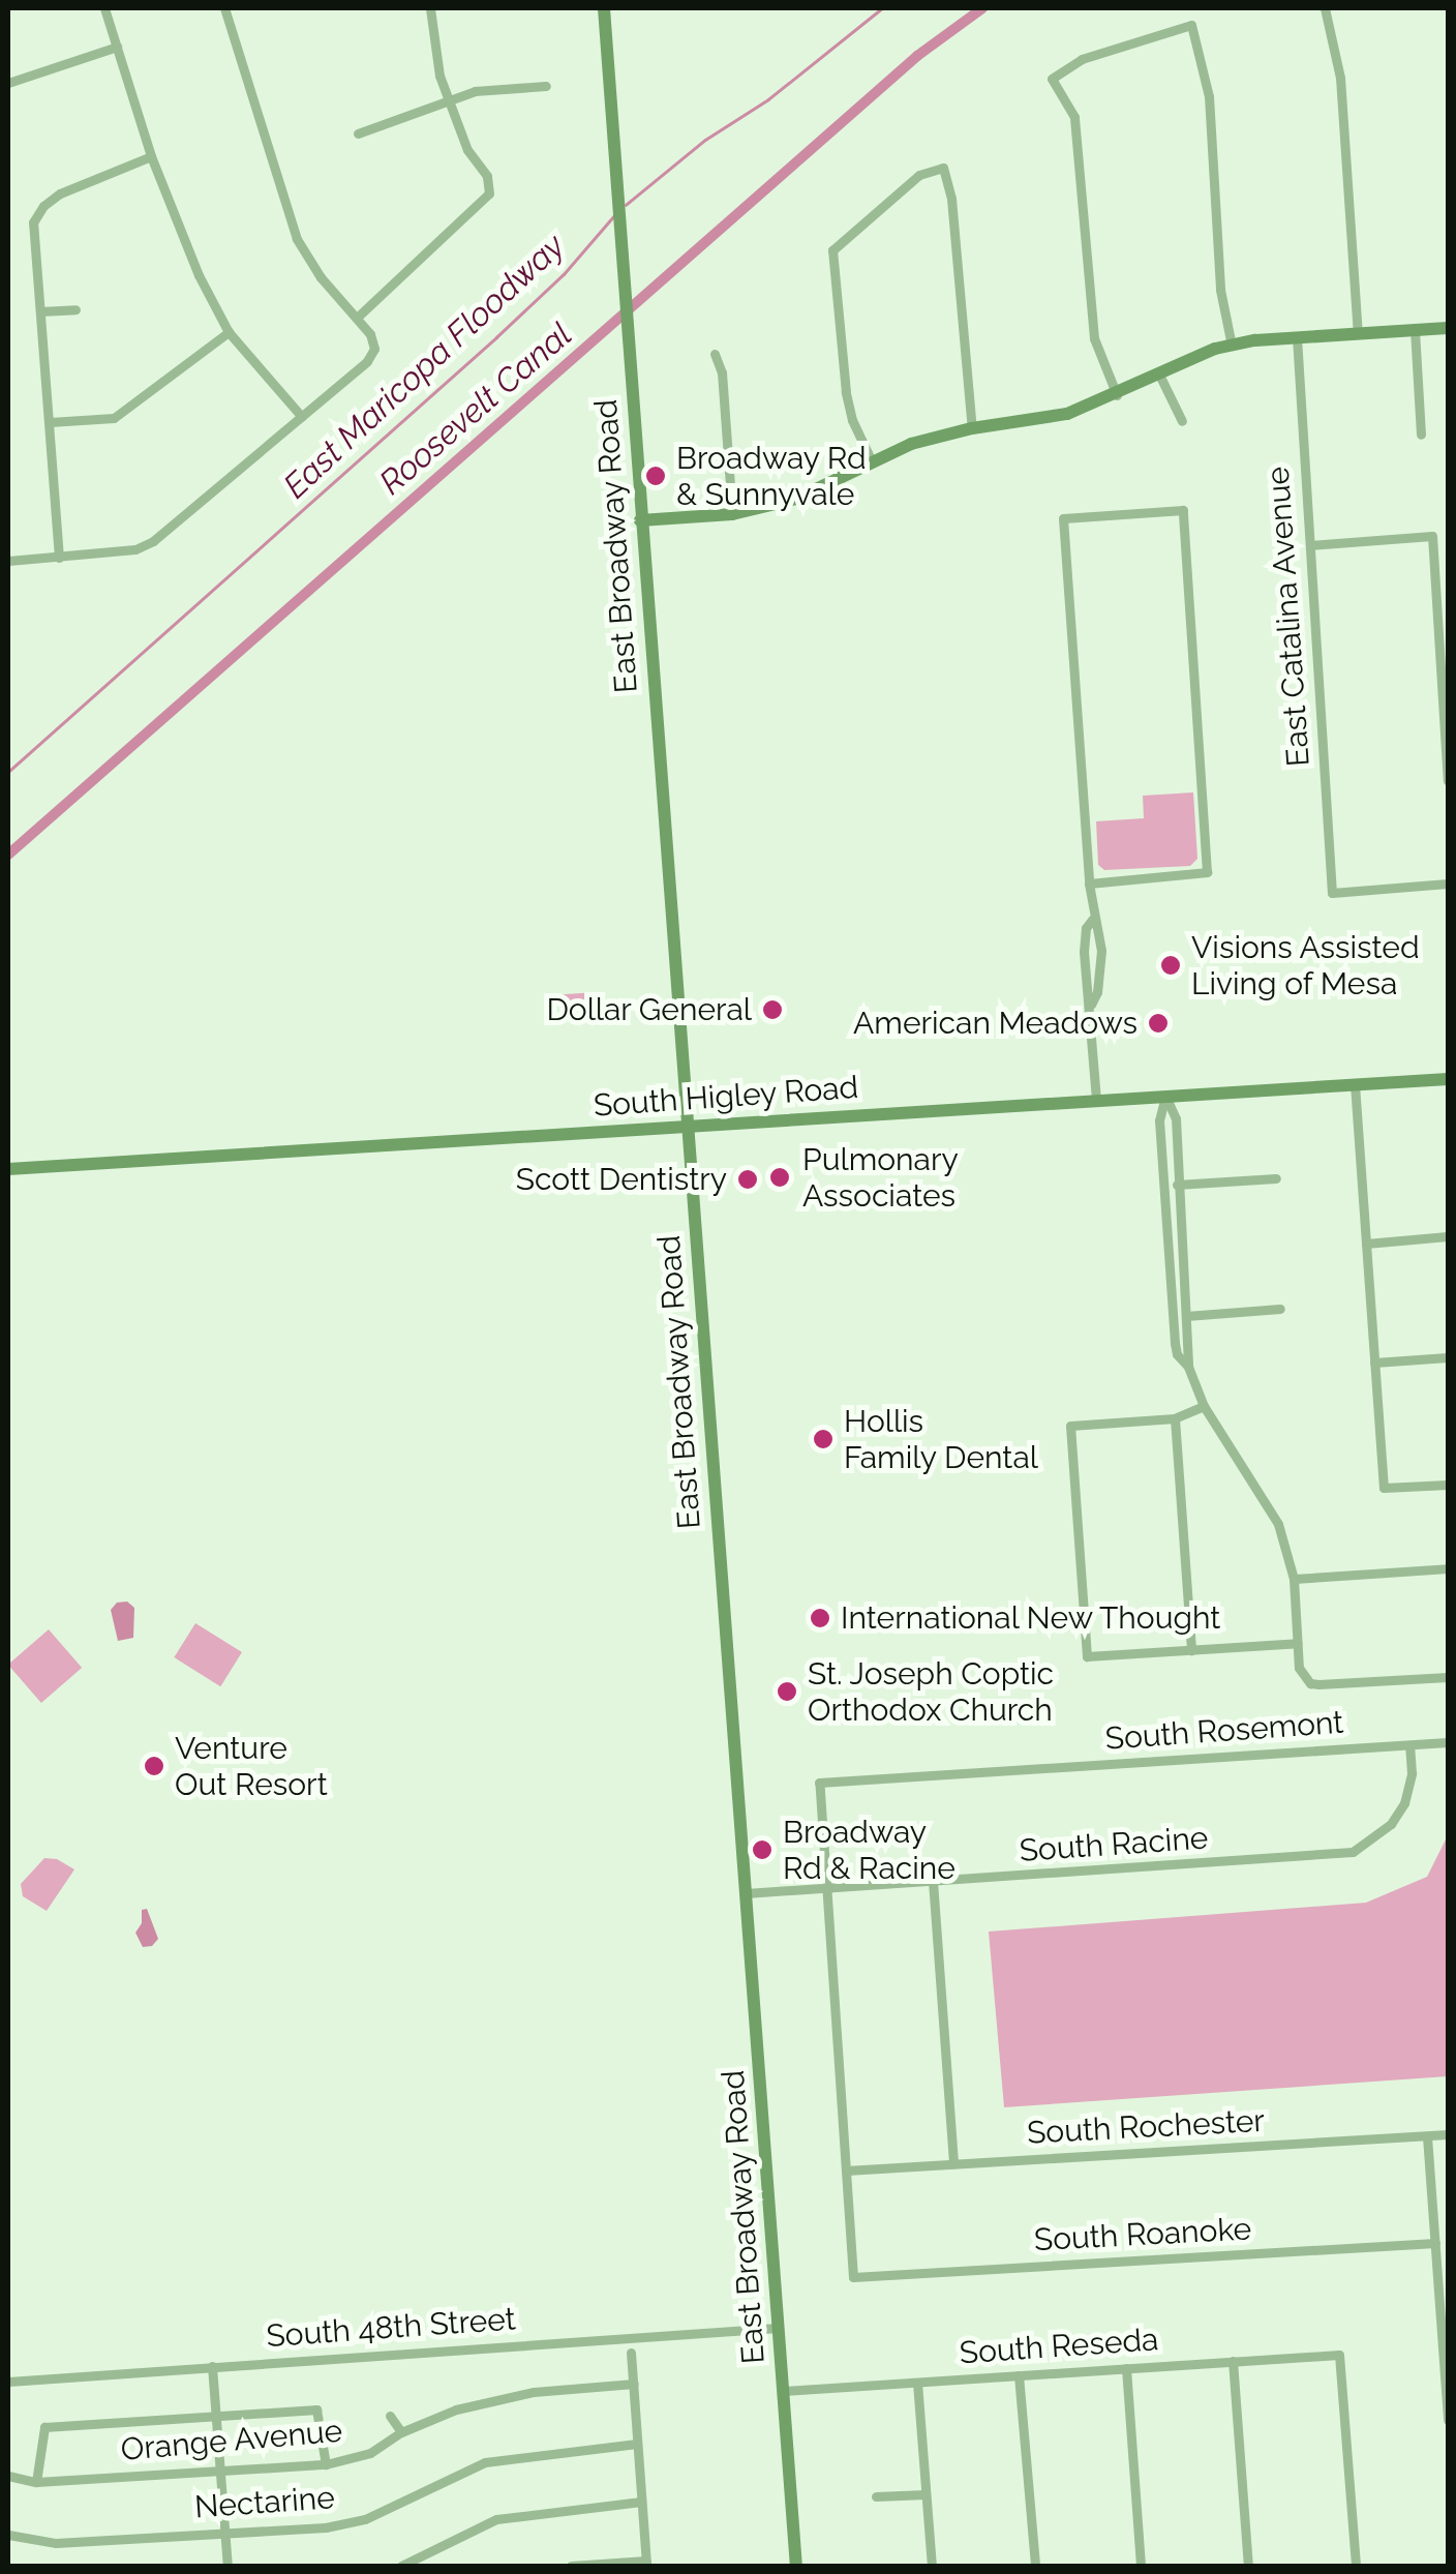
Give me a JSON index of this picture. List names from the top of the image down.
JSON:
{
  "streets": {
    "main road": ["East Broadway Road", "South Higley Road"],
    "street": [
      "East Catalina Avenue",
      "South Rosemont",
      "South Racine",
      "South Rochester",
      "South Roanoke",
      "South 48th Street",
      "South Reseda",
      "Orange Avenue",
      "Nectarine"
    ]
  },
  "crossings": [
    ["East Broadway Road", "South Higley Road"],
    ["East Broadway Road", "South Racine"],
    ["East Broadway Road", "South 48th Street"],
    ["East Broadway Road", "South Reseda"],
    ["South Rosemont", "South Racine"],
    ["South Rochester", "South Roanoke"]
  ],
  "water": ["East Maricopa Floodway", "Roosevelt Canal"],
  "places": [
    "Broadway Rd & Sunnyvale",
    "Visions Assisted Living of Mesa",
    "Dollar General",
    "American Meadows",
    "Pulmonary Associates",
    "Scott Dentistry",
    "Hollis Family Dental",
    "International New Thought",
    "St. Joseph Coptic Orthodox Church",
    "Venture Out Resort",
    "Broadway Rd & Racine"
  ]
}
